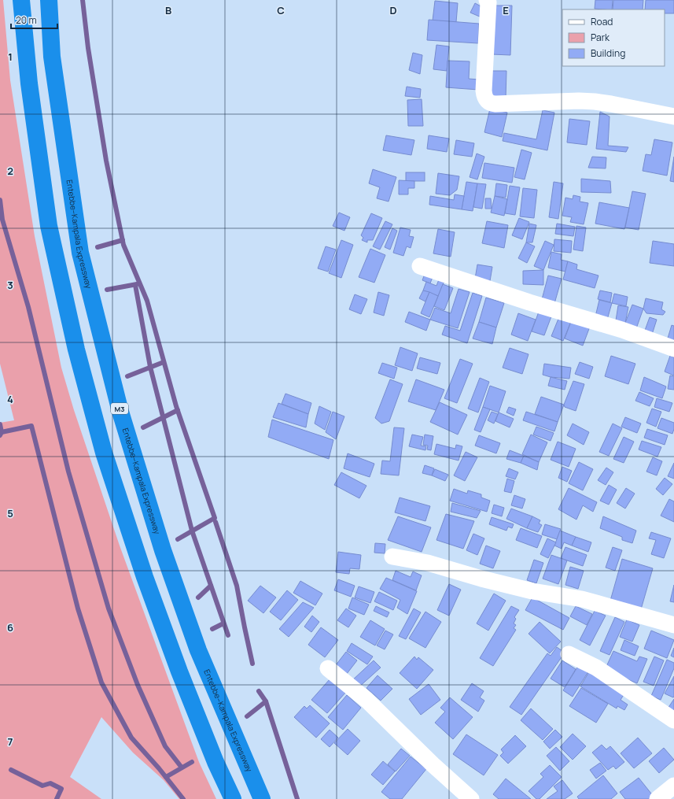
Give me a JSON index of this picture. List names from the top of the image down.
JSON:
{
  "streets": {
    "highway": ["Entebbe–Kampala Expressway", "M3"]
  },
  "legend": ["Road", "Park", "Building"],
  "scale_bar": "20 m",
  "grid": {
    "columns": [
      "B",
      "C",
      "D",
      "E"
    ],
    "rows": [
      "1",
      "2",
      "3",
      "4",
      "5",
      "6",
      "7"
    ]
  }
}
